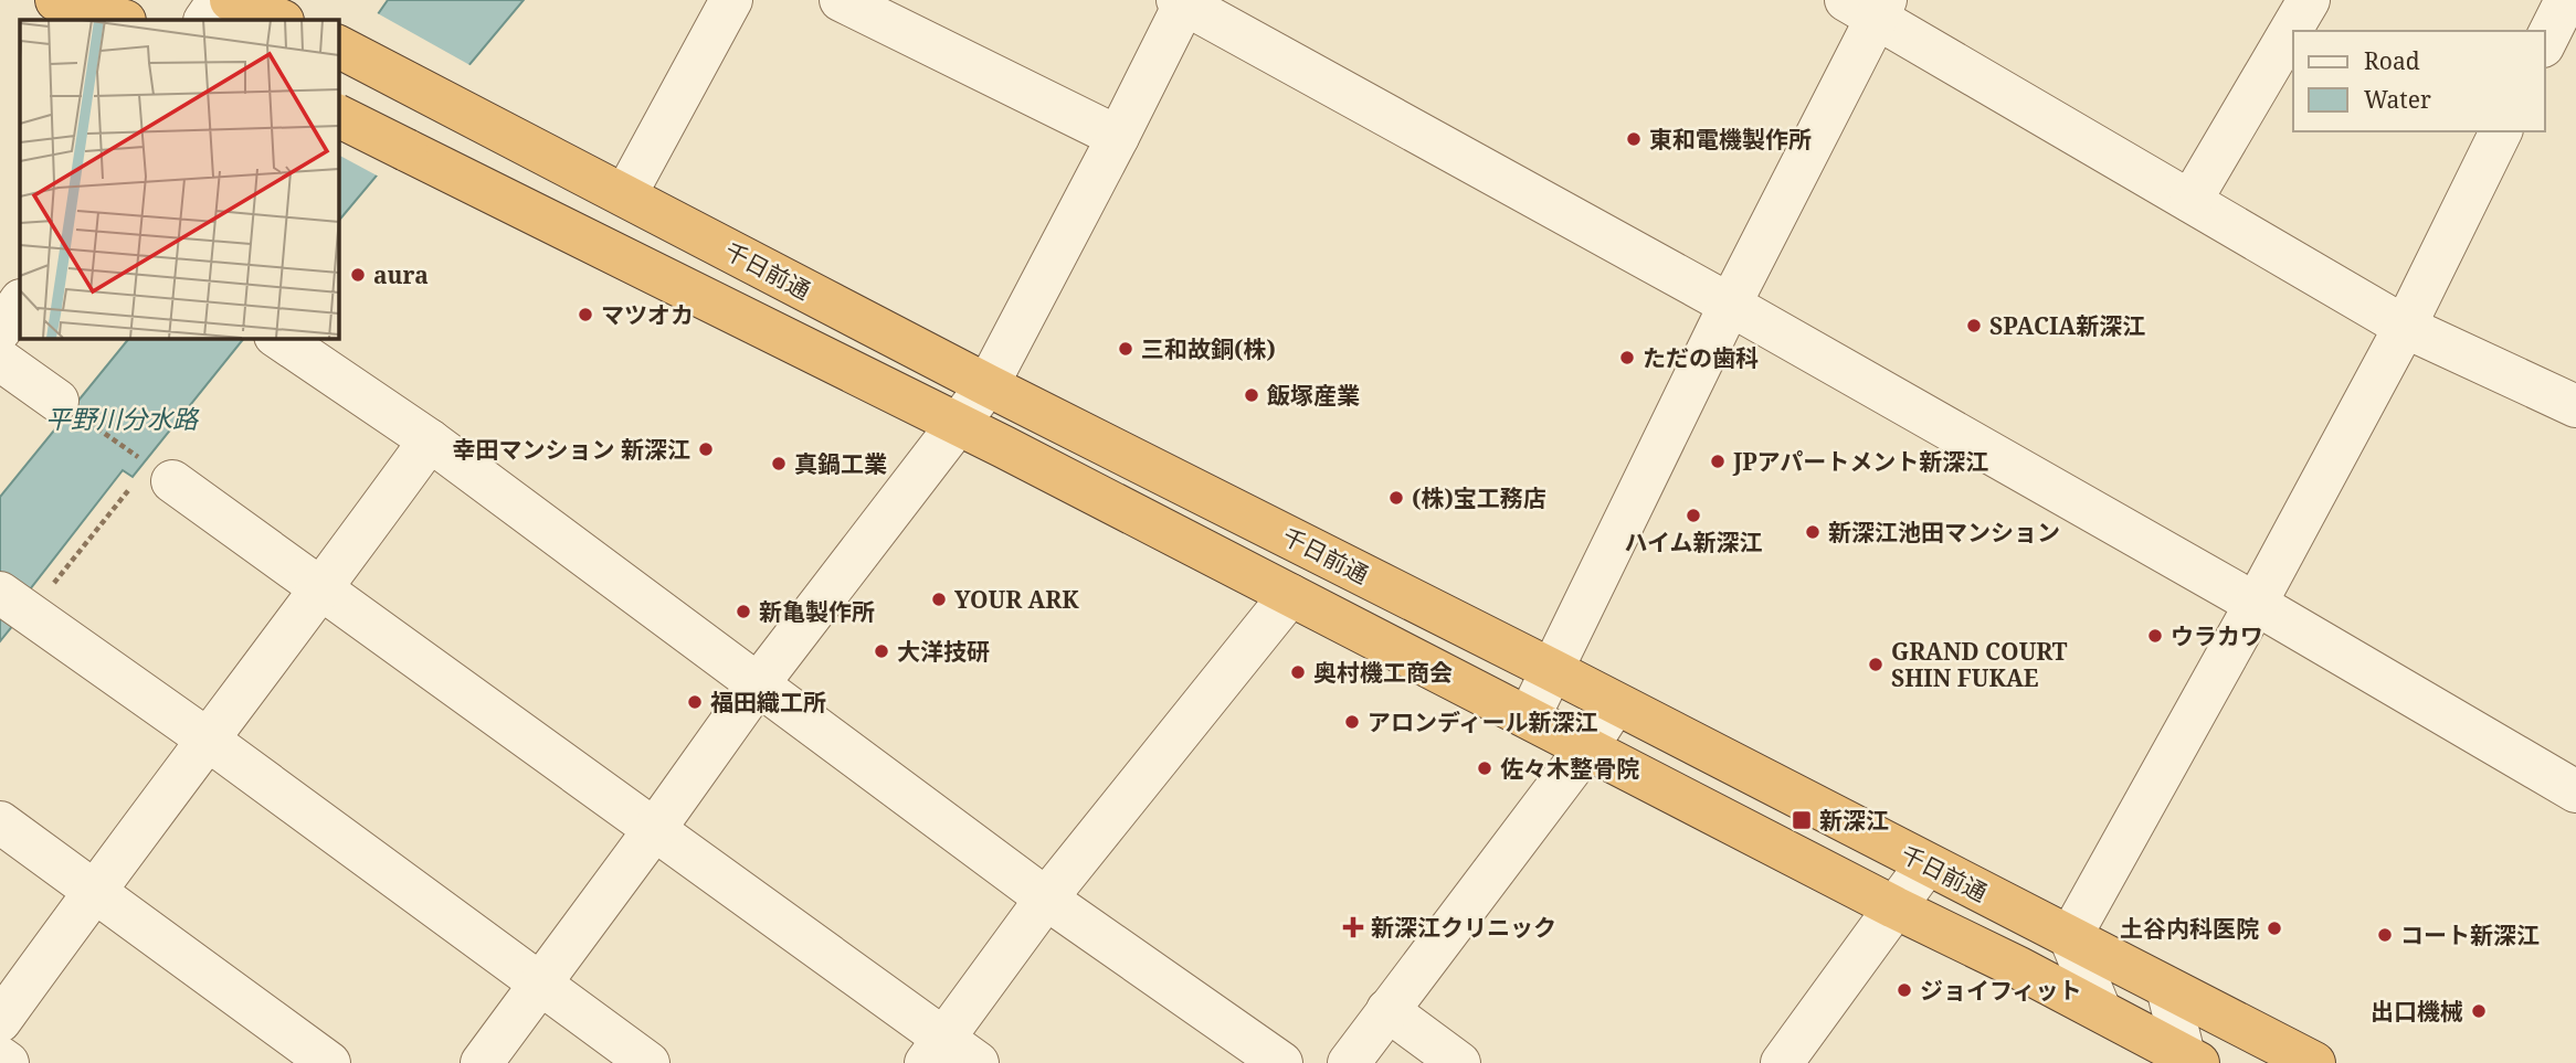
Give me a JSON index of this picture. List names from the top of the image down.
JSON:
{
  "streets": {
    "highway": ["千日前通"]
  },
  "water": ["平野川分水路"],
  "places": {
    "other": [
      "東和電機製作所",
      "aura",
      "マツオカ",
      "SPACIA新深江",
      "三和故銅(株)",
      "ただの歯科",
      "飯塚産業",
      "幸田マンション 新深江",
      "JPアパートメント新深江",
      "真鍋工業",
      "(株)宝工務店",
      "ハイム新深江",
      "新深江池田マンション",
      "YOUR ARK",
      "新亀製作所",
      "ウラカワ",
      "大洋技研",
      "GRAND COURT SHIN FUKAE",
      "奥村機工商会",
      "福田織工所",
      "アロンディール新深江",
      "佐々木整骨院",
      "土谷内科医院",
      "コート新深江",
      "ジョイフィット",
      "出口機械"
    ],
    "transit": ["新深江"],
    "health": ["新深江クリニック"]
  },
  "legend": ["Road", "Water"]
}
